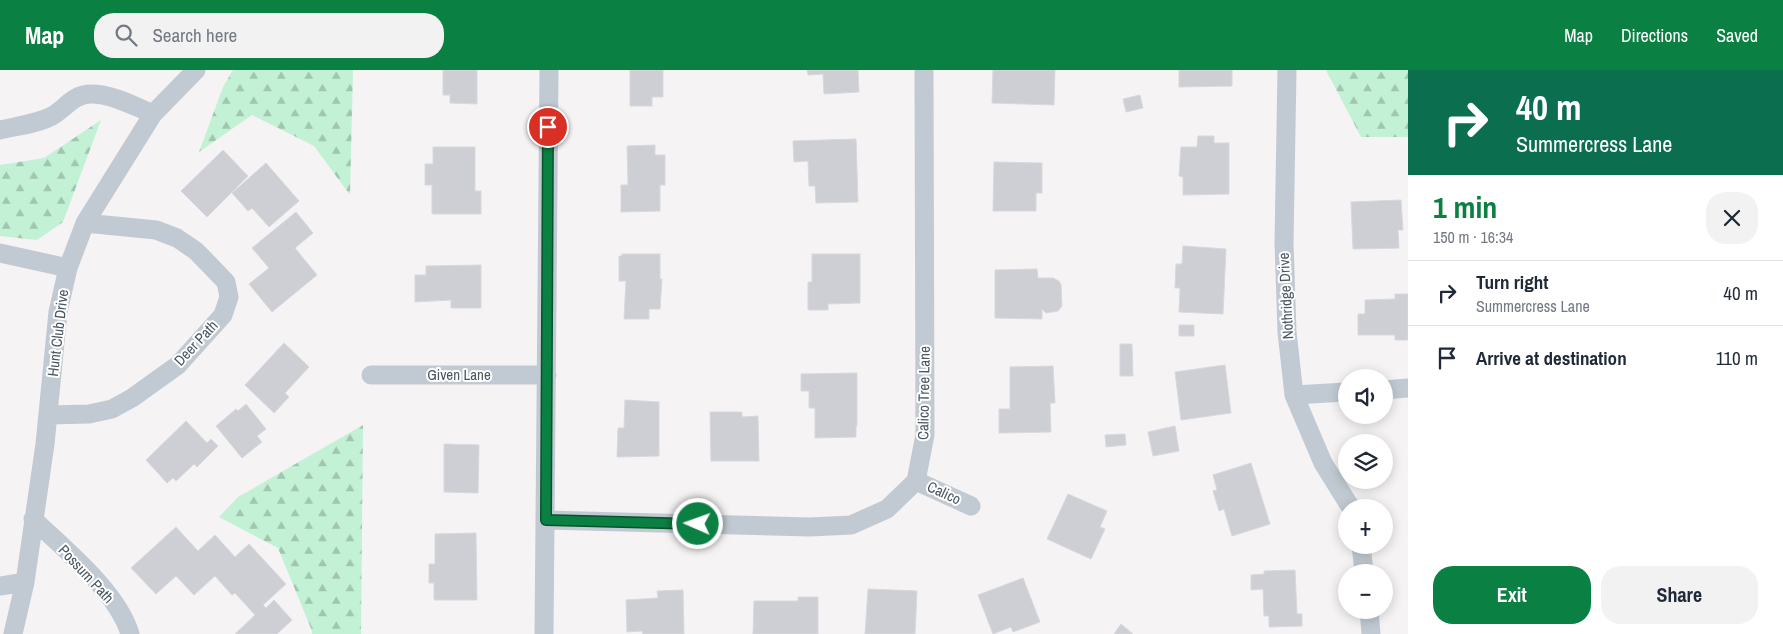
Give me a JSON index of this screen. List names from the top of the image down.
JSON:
{
  "streets": {
    "street": [
      "Nothridge Drive",
      "Hunt Club Drive",
      "Deer Path",
      "Given Lane",
      "Calico Tree Lane",
      "Calico",
      "Possum Path"
    ]
  },
  "crossings": [
    ["Hunt Club Drive", "Deer Path"],
    ["Hunt Club Drive", "Possum Path"],
    ["Calico Tree Lane", "Calico"]
  ],
  "page": {
    "header": "Map",
    "search": "Search here",
    "nav": ["Map", "Directions", "Saved"],
    "turn": ["40 m", "Summercress Lane"],
    "heading": ["1 min", "150 m · 16:34"],
    "list": [
      {
        "name": "Turn right",
        "note": "Summercress Lane",
        "value": "40 m"
      },
      {
        "name": "Arrive at destination",
        "value": "110 m"
      }
    ],
    "map_buttons": ["+", "−"],
    "buttons": ["Exit", "Share"]
  }
}
